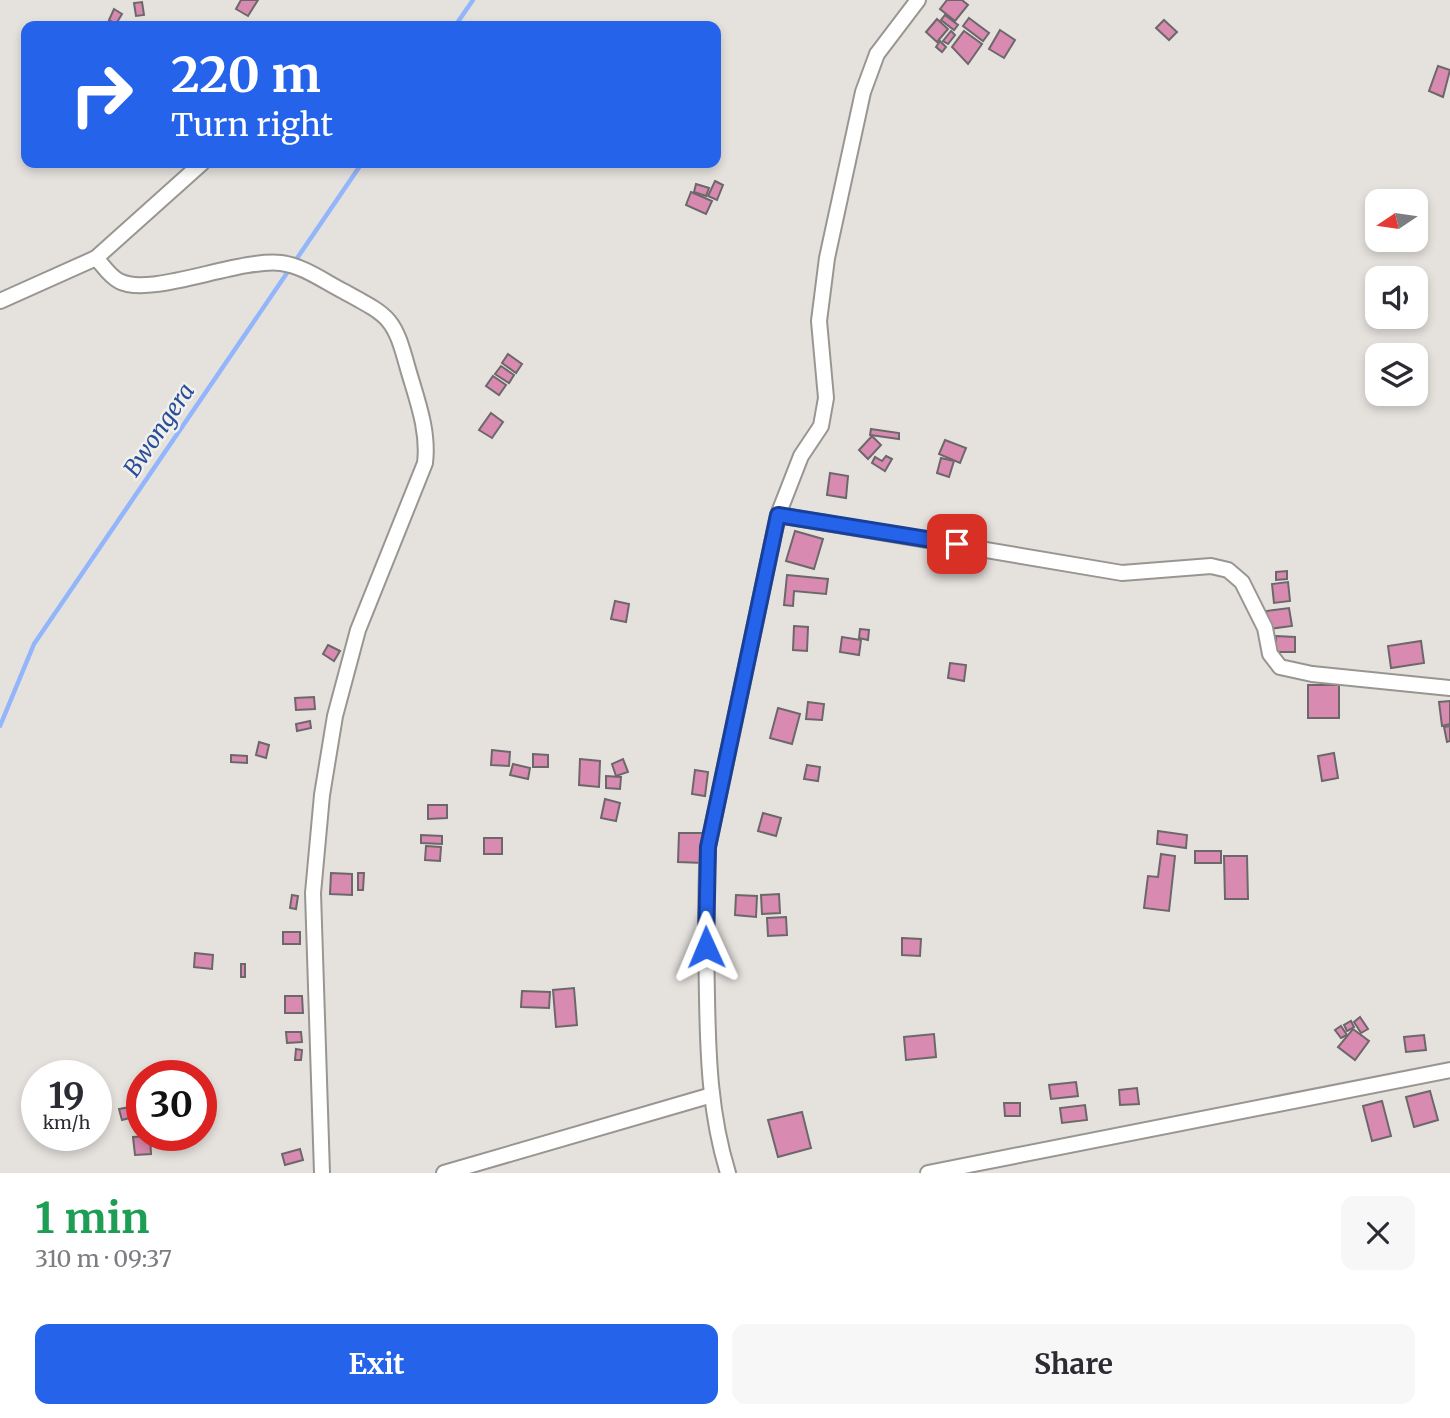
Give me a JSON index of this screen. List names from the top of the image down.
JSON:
{
  "water": ["Bwongera"],
  "north": "left",
  "page": {
    "turn": ["220 m", "Turn right"],
    "speed": "19 km/h",
    "limit": "30",
    "heading": ["1 min", "310 m · 09:37"],
    "buttons": ["Exit", "Share"]
  }
}
